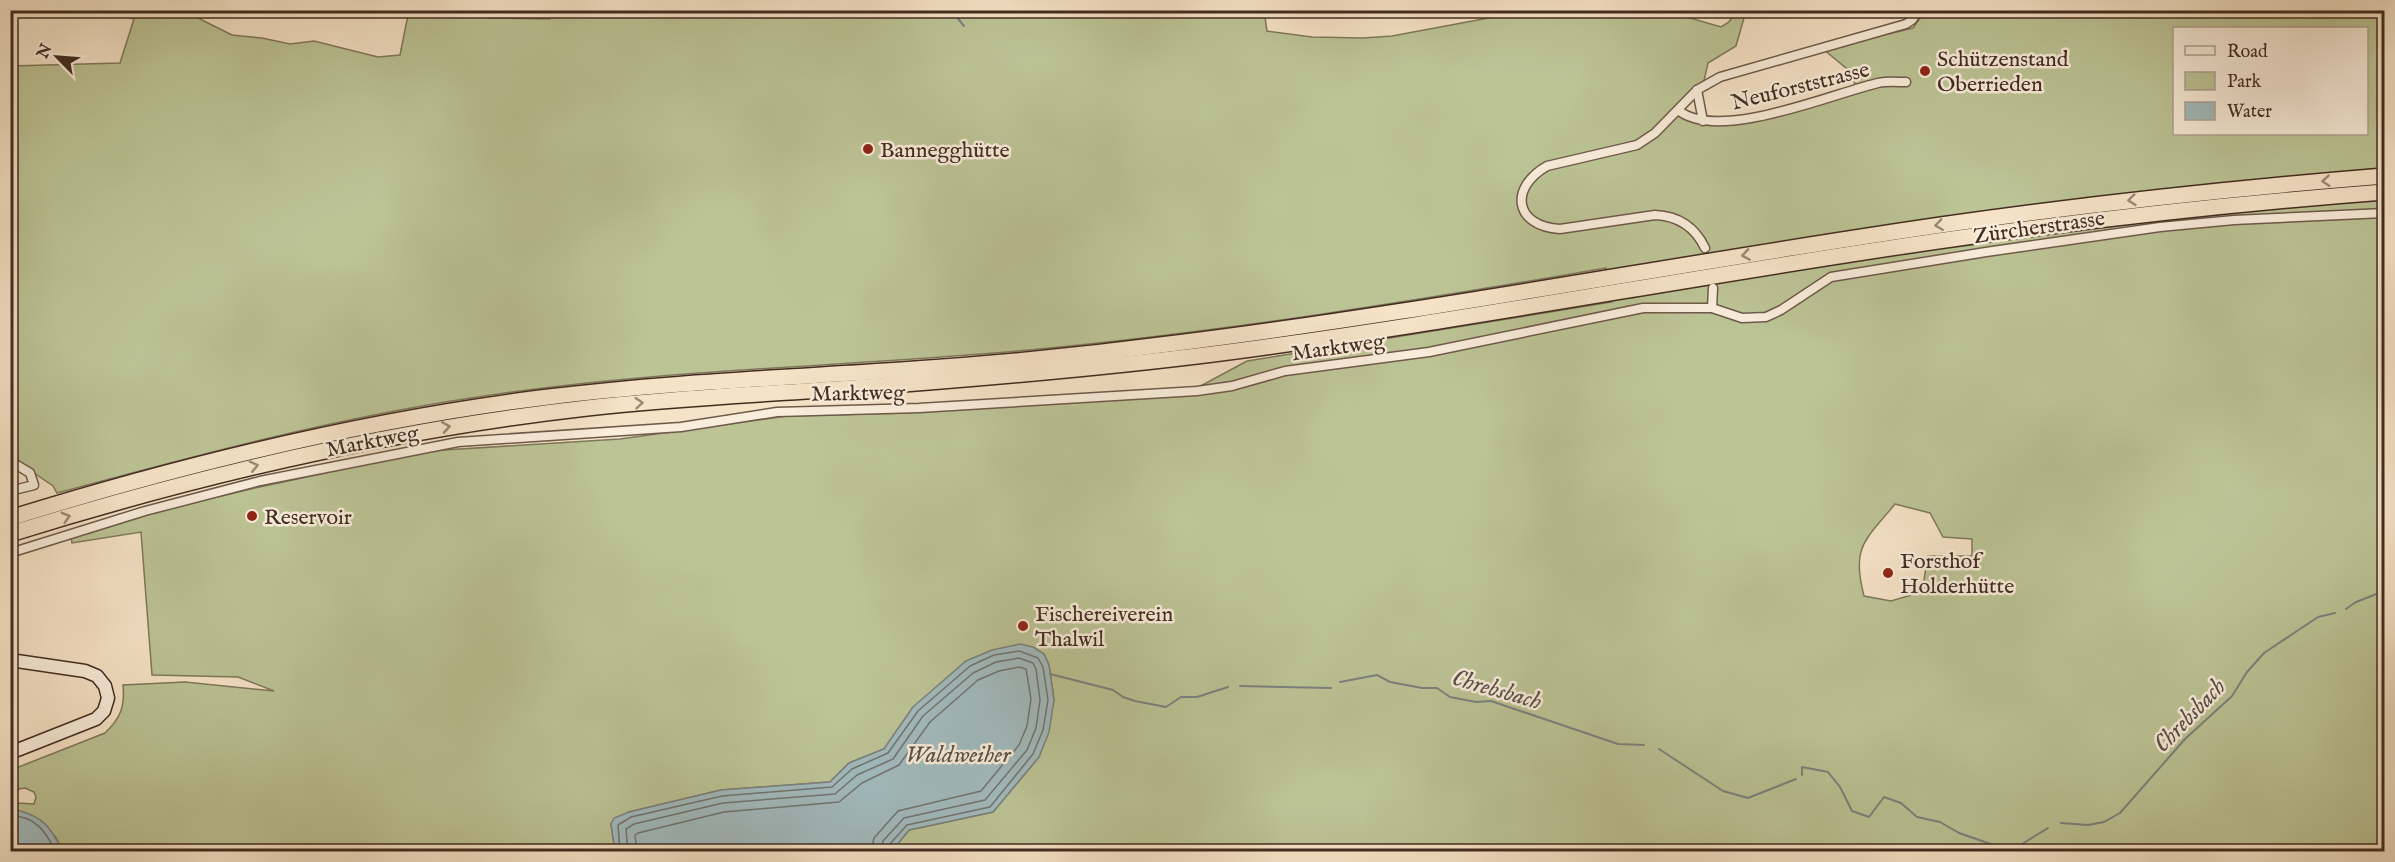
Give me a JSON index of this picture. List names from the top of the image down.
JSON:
{
  "streets": {
    "street": ["Neuforststrasse", "Zürcherstrasse", "Marktweg"]
  },
  "crossings": [
    ["Zürcherstrasse", "Marktweg"]
  ],
  "water": ["Chrebsbach", "Waldweiher"],
  "places": [
    "Schützenstand Oberrieden",
    "Bannegghütte",
    "Reservoir",
    "Forsthof Holderhütte",
    "Fischereiverein Thalwil"
  ],
  "legend": ["Road", "Park", "Water"],
  "north": "top left"
}
